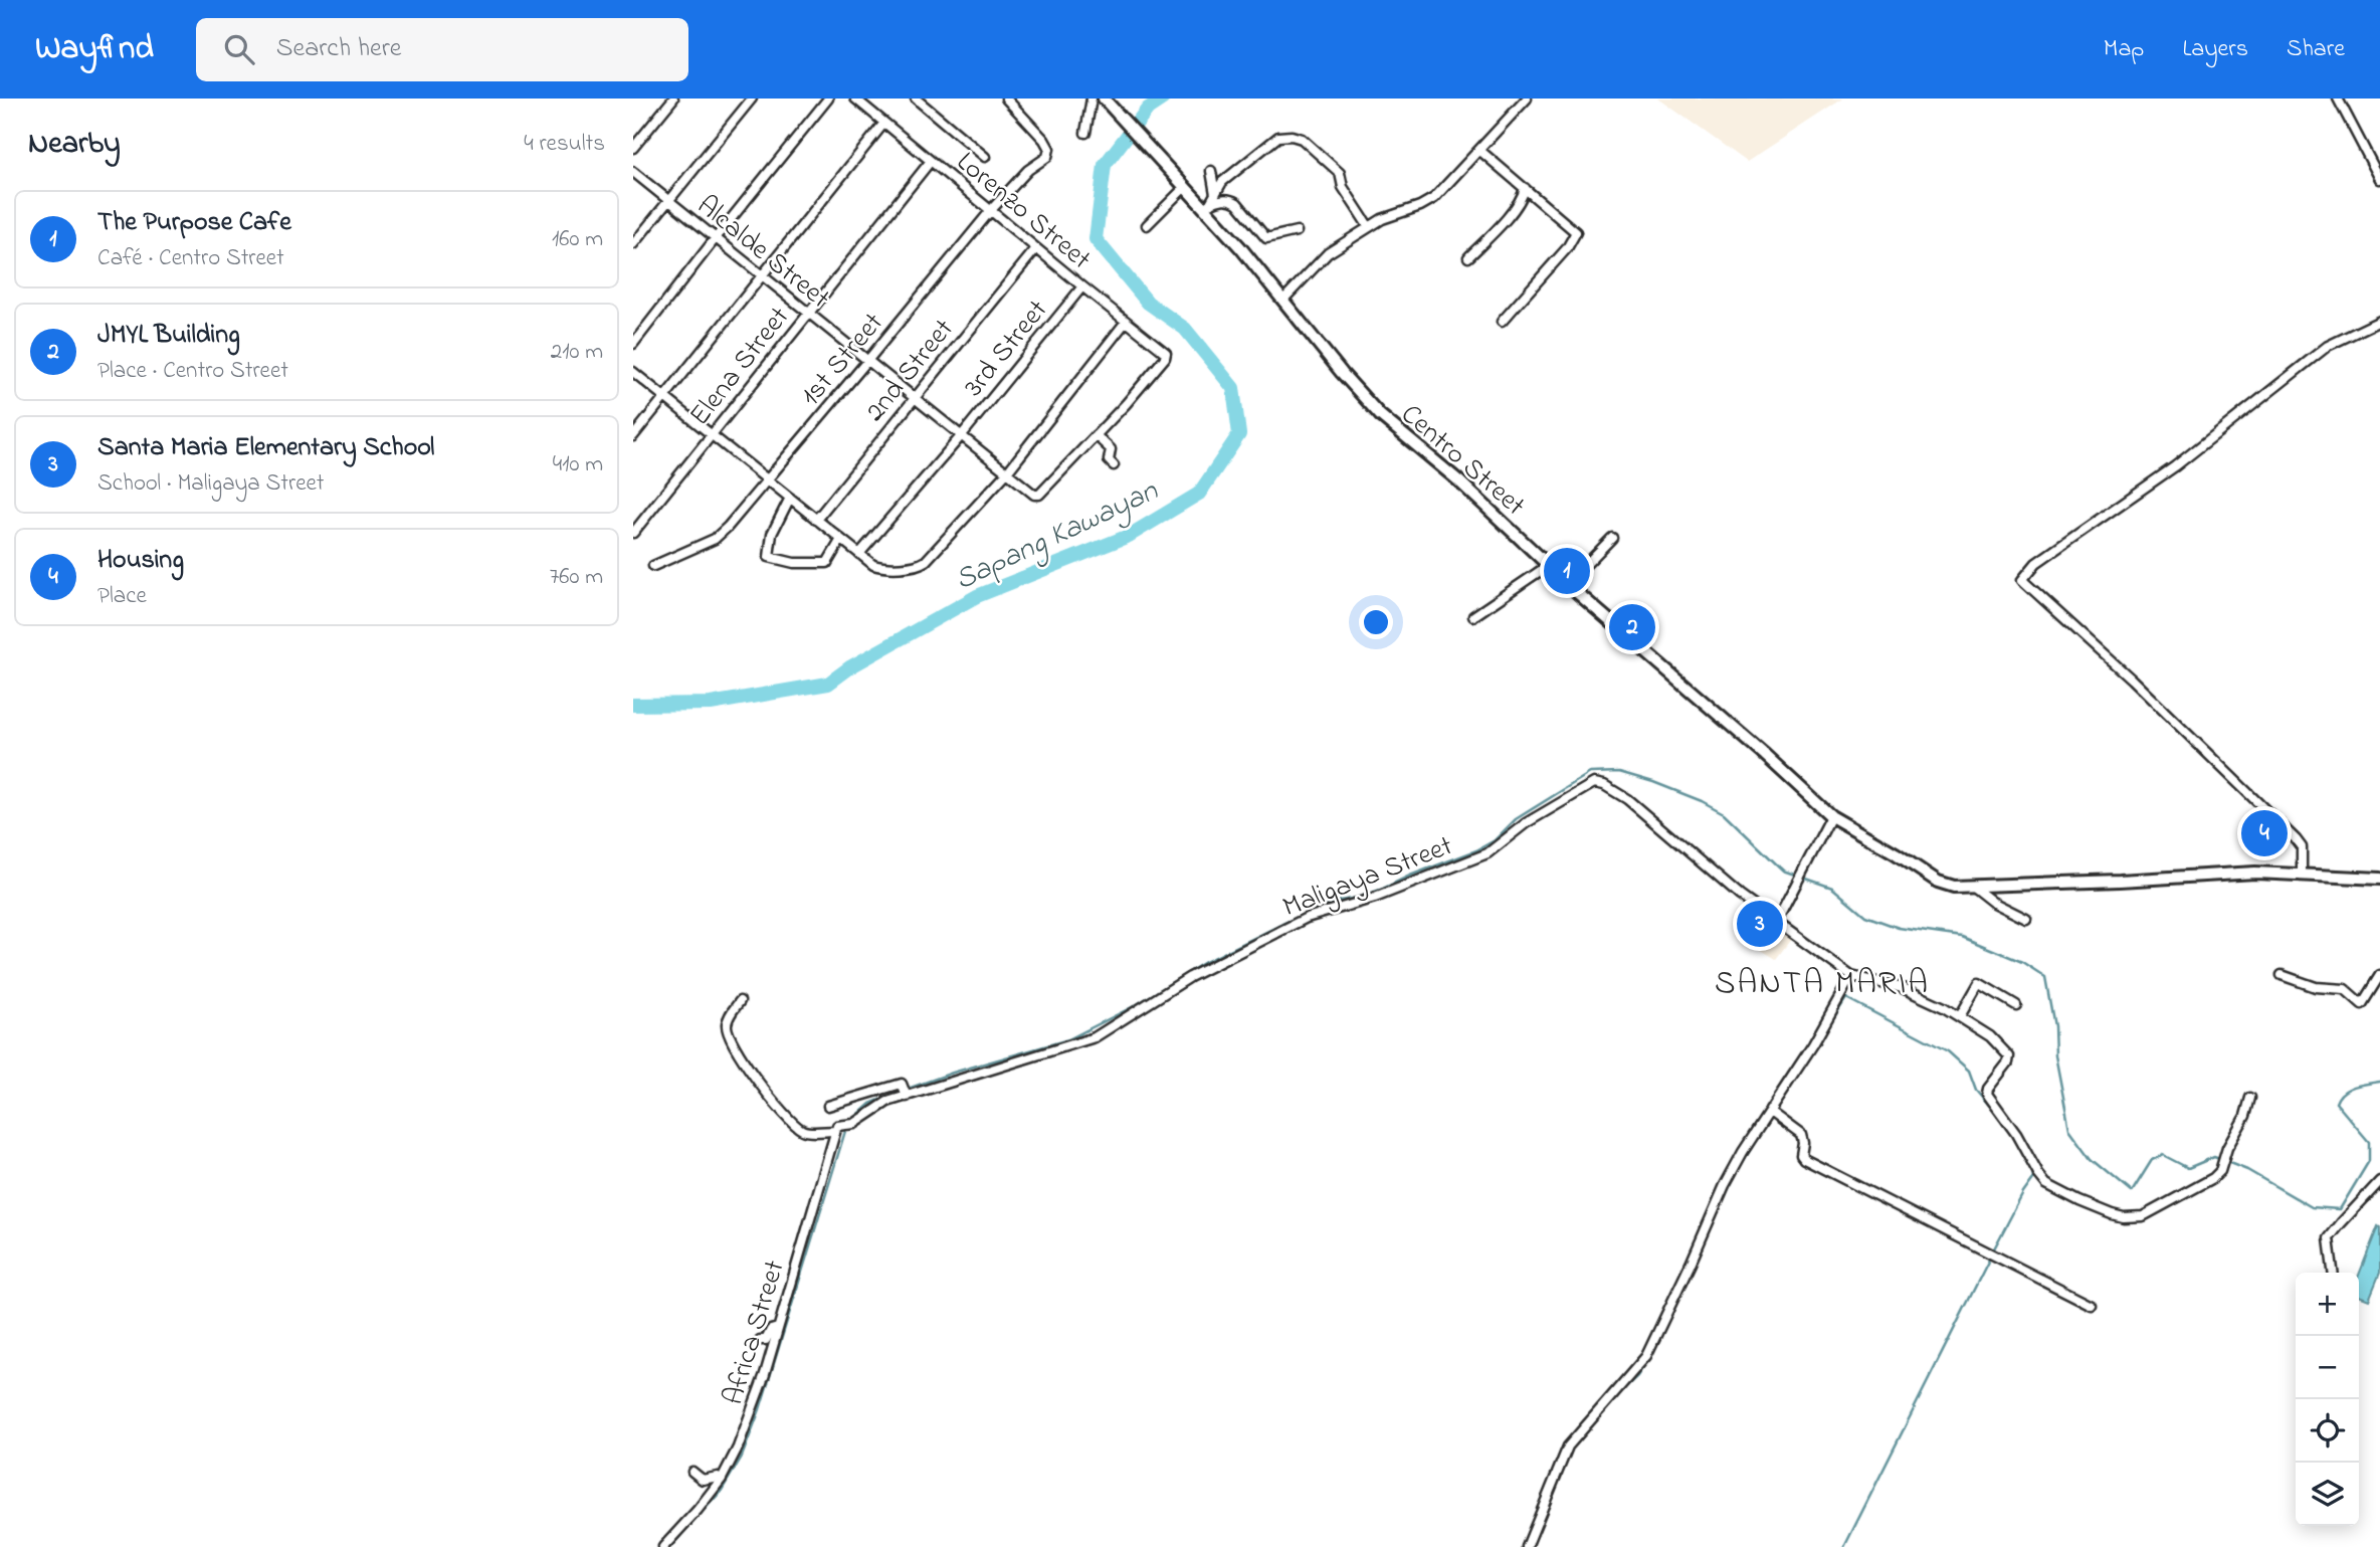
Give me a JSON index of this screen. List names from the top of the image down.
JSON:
{
  "streets": {
    "street": [
      "Lorenzo Street",
      "Alcalde Street",
      "3rd Street",
      "1st Street",
      "Elena Street",
      "2nd Street",
      "Centro Street",
      "Maligaya Street",
      "Africa Street"
    ]
  },
  "crossings": [
    ["Lorenzo Street", "Alcalde Street"],
    ["Lorenzo Street", "3rd Street"],
    ["Lorenzo Street", "1st Street"],
    ["Lorenzo Street", "Elena Street"],
    ["Lorenzo Street", "2nd Street"],
    ["Alcalde Street", "3rd Street"],
    ["Alcalde Street", "1st Street"],
    ["Alcalde Street", "Elena Street"],
    ["Alcalde Street", "2nd Street"],
    ["Maligaya Street", "Africa Street"]
  ],
  "districts": ["SANTA MARIA"],
  "water": ["Sapang Kawayan"],
  "page": {
    "header": "Wayfind",
    "search": "Search here",
    "nav": ["Map", "Layers", "Share"],
    "heading": ["Nearby", "4 results"],
    "list": [
      {
        "mark": "1",
        "name": "The Purpose Cafe",
        "note": "Café · Centro Street",
        "value": "160 m"
      },
      {
        "mark": "2",
        "name": "JMYL Building",
        "note": "Place · Centro Street",
        "value": "210 m"
      },
      {
        "mark": "3",
        "name": "Santa Maria Elementary School",
        "note": "School · Maligaya Street",
        "value": "410 m"
      },
      {
        "mark": "4",
        "name": "Housing",
        "note": "Place",
        "value": "760 m"
      }
    ],
    "pins": [
      "1",
      "2",
      "4",
      "3"
    ],
    "map_buttons": ["+", "−"]
  }
}
